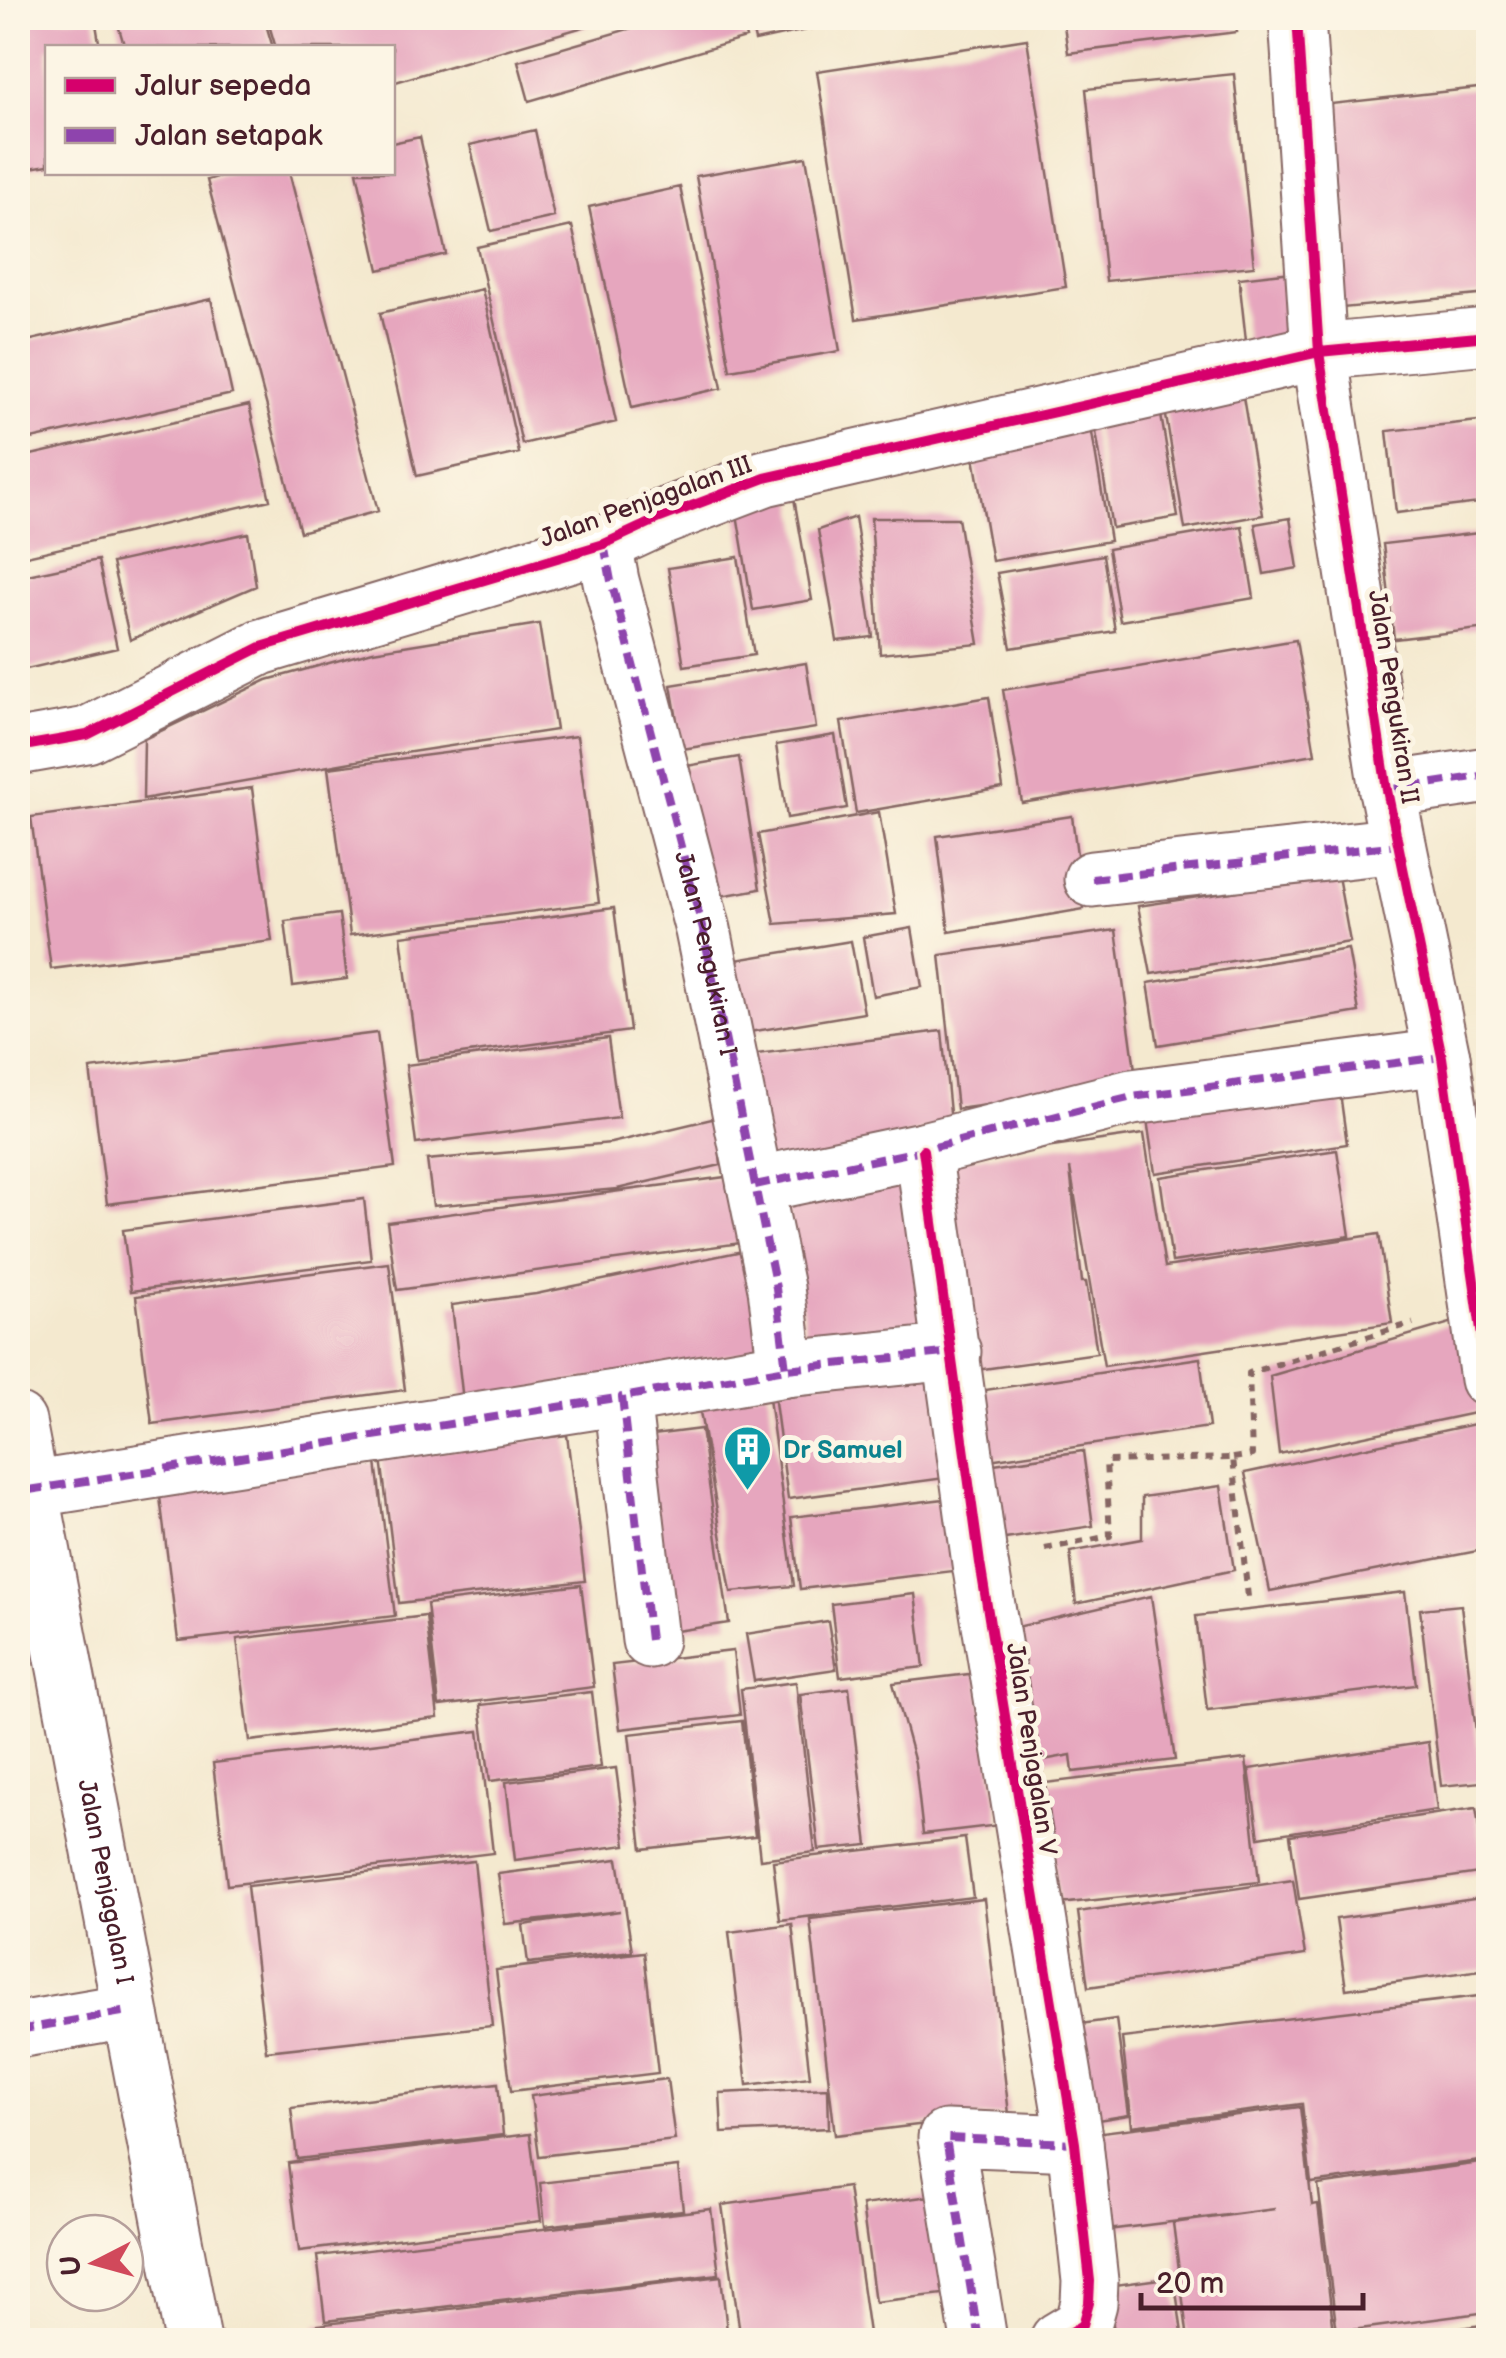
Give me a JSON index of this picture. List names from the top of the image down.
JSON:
{
  "streets": {
    "street": [
      "Jalan Penjagalan III",
      "Jalan Pengukiran II",
      "Jalan Pengukiran I",
      "Jalan Penjagalan V",
      "Jalan Penjagalan I"
    ]
  },
  "crossings": [
    ["Jalan Penjagalan III", "Jalan Pengukiran II"],
    ["Jalan Penjagalan III", "Jalan Pengukiran I"]
  ],
  "places": {
    "building": ["Dr Samuel"]
  },
  "legend": ["Jalur sepeda", "Jalan setapak"],
  "scale_bar": "20 m",
  "north": "left"
}
